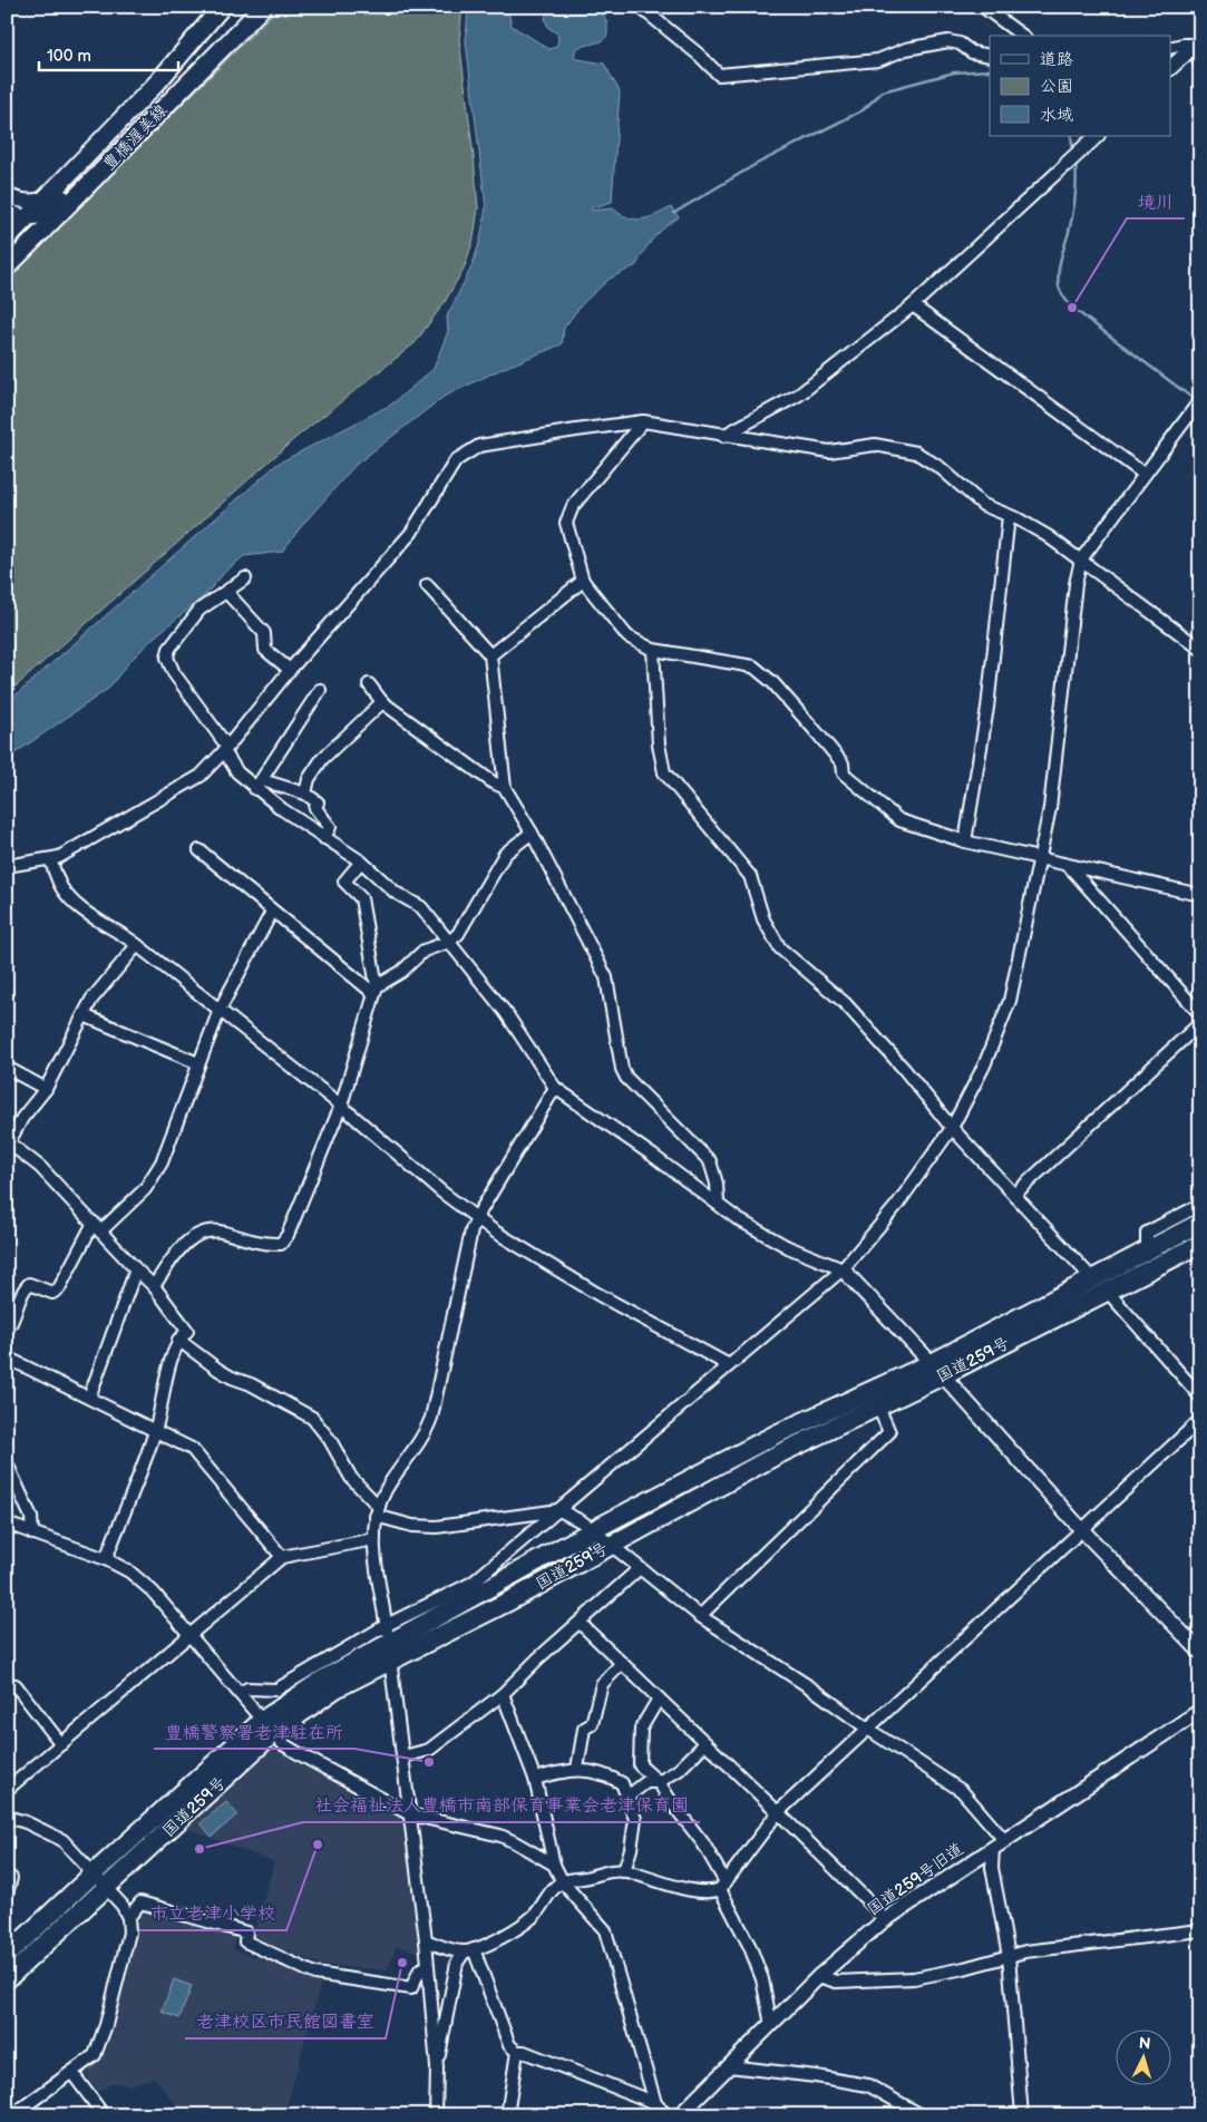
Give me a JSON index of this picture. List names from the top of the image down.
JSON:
{
  "streets": {
    "highway": ["国道259号"],
    "main road": ["豊橋渥美線"],
    "street": ["国道259号旧道"]
  },
  "places": [
    "境川",
    "豊橋警察署老津駐在所",
    "市立老津小学校",
    "社会福祉法人豊橋市南部保育事業会老津保育園",
    "老津校区市民館図書室"
  ],
  "legend": ["道路", "公園", "水域"],
  "scale_bar": "100 m",
  "north": "top"
}
